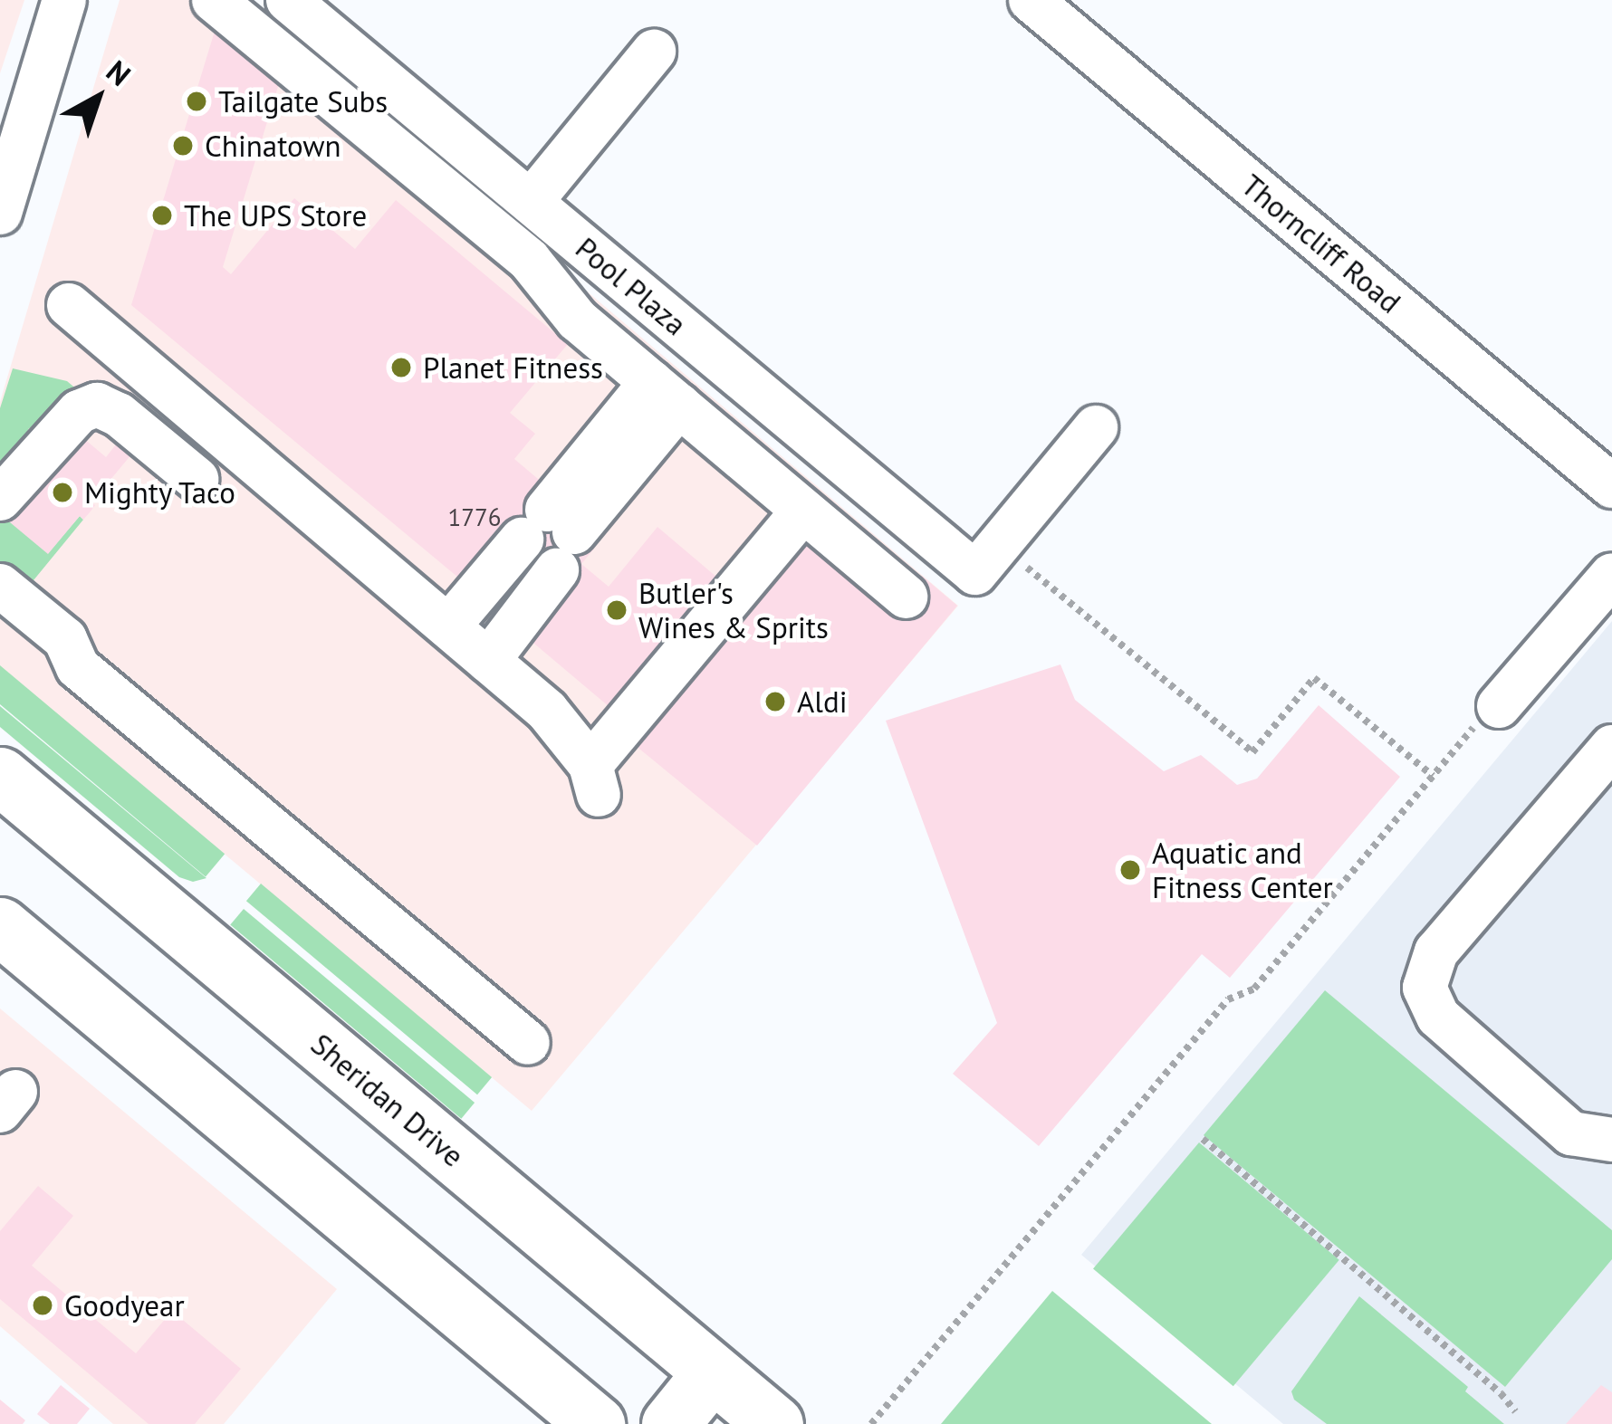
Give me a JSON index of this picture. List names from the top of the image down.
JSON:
{
  "streets": {
    "main road": ["Sheridan Drive"],
    "street": ["Thorncliff Road", "Pool Plaza"]
  },
  "places": [
    "Tailgate Subs",
    "Chinatown",
    "The UPS Store",
    "Planet Fitness",
    "Mighty Taco",
    "Butler's Wines & Sprits",
    "Aldi",
    "Aquatic and Fitness Center",
    "Goodyear"
  ],
  "house_numbers": ["1776"],
  "north": "top right"
}
